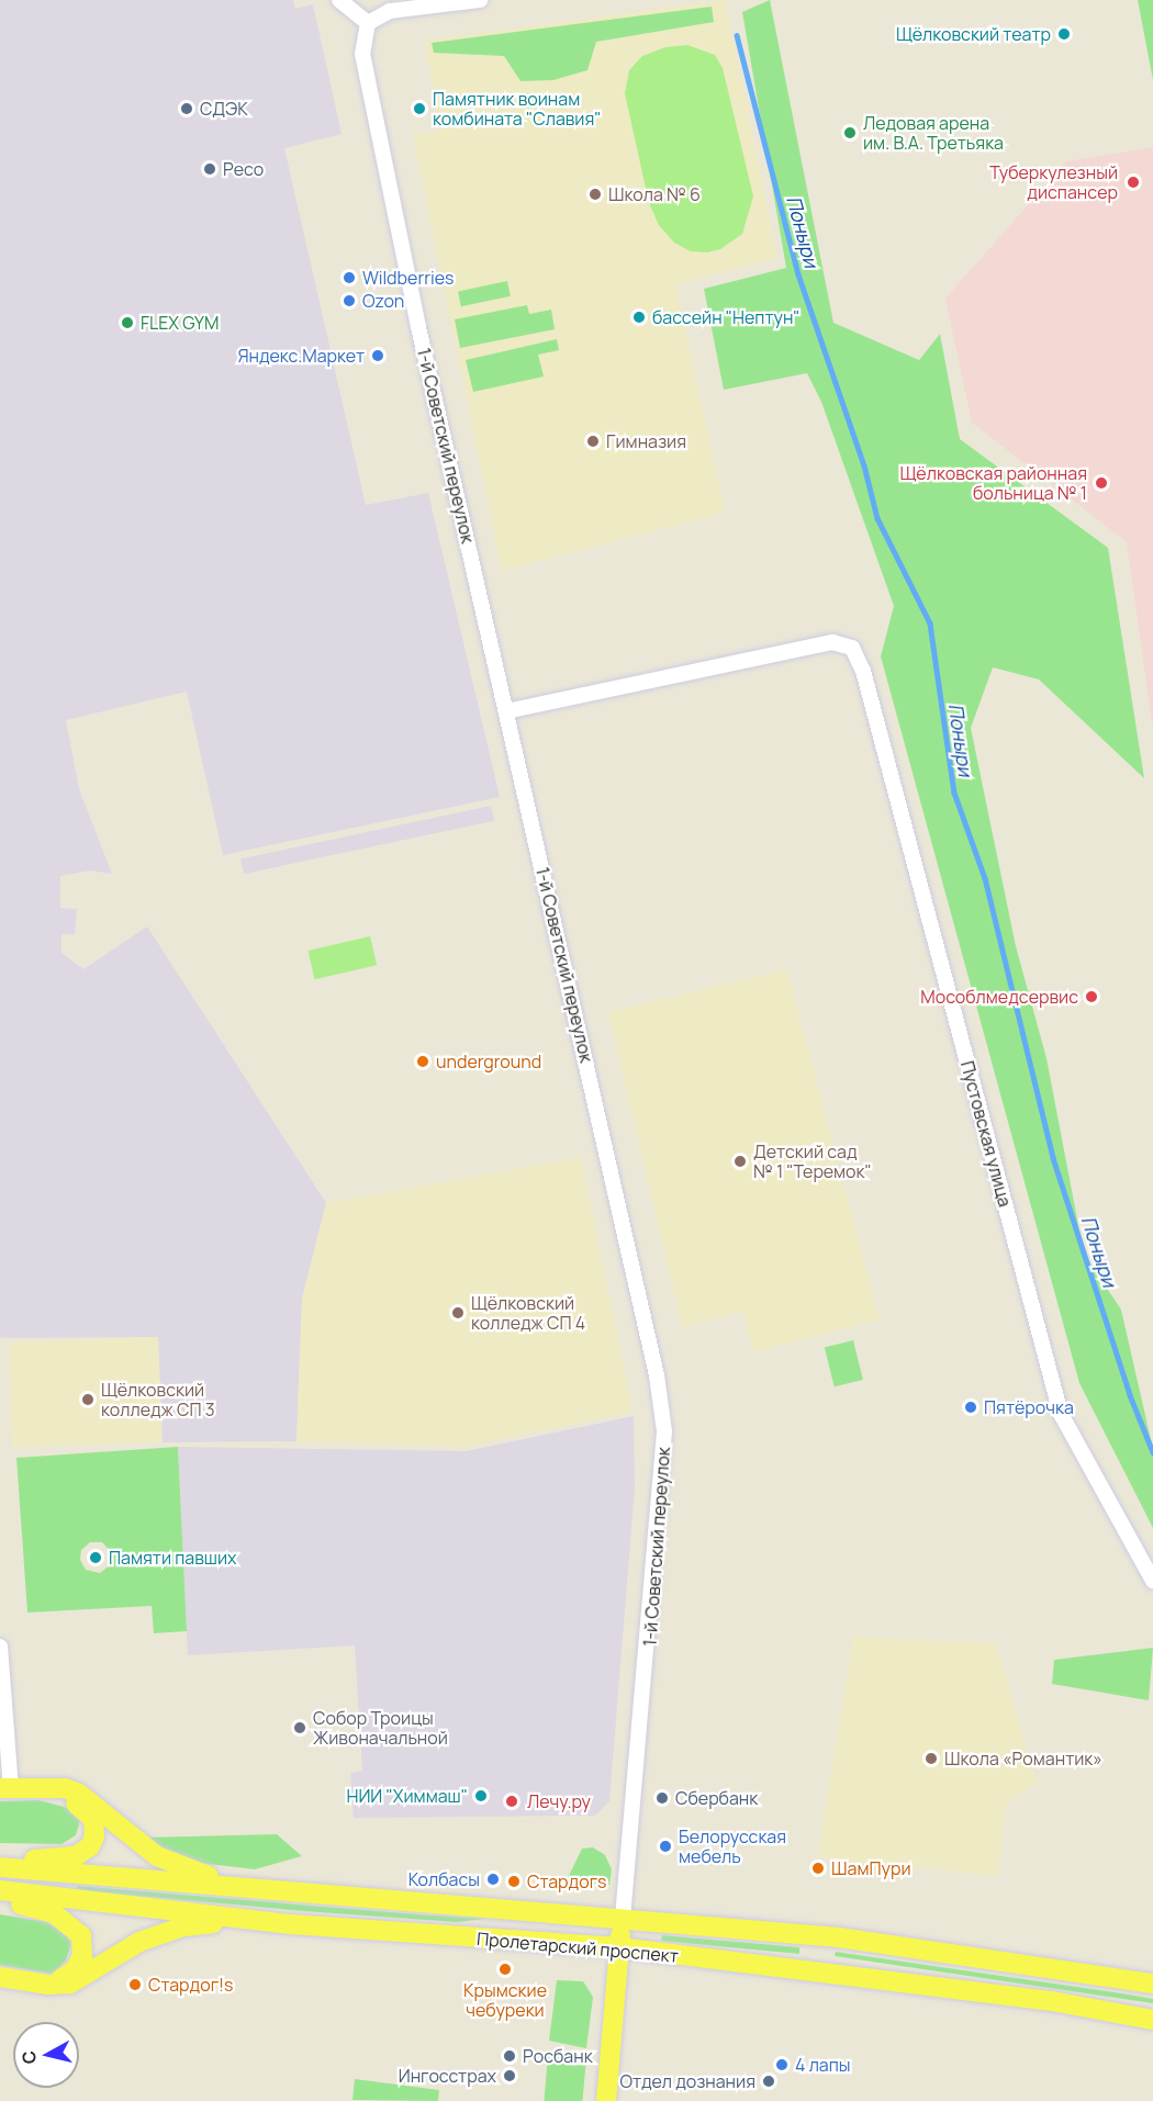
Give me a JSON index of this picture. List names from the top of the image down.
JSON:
{
  "streets": {
    "main road": ["Пролетарский проспект"],
    "street": ["1-й Советский переулок", "Пустовская улица"]
  },
  "crossings": [
    ["1-й Советский переулок", "Пустовская улица"],
    ["1-й Советский переулок", "Пролетарский проспект"]
  ],
  "water": ["Поныри"],
  "places": [
    "Щёлковский театр",
    "СДЭК",
    "Памятник воинам комбината \"Славия\"",
    "Ледовая арена им. В.А. Третьяка",
    "Ресо",
    "Туберкулезный диспансер",
    "Школа № 6",
    "Wildberries",
    "Ozon",
    "бассейн \"Нептун\"",
    "FLEX GYM",
    "Яндекс.Маркет",
    "Гимназия",
    "Щёлковская районная больница № 1",
    "Мособлмедсервис",
    "underground",
    "Детский сад № 1 \"Теремок\"",
    "Щёлковский колледж СП 4",
    "Щёлковский колледж СП 3",
    "Пятёрочка",
    "Памяти павших",
    "Собор Троицы Живоначальной",
    "Школа «Романтик»",
    "НИИ \"Химмаш\"",
    "Сбербанк",
    "Лечу.ру",
    "Белорусская мебель",
    "ШамПури",
    "Колбасы",
    "Стардогs",
    "Крымские чебуреки",
    "Стардог!s",
    "Росбанк",
    "4 лапы",
    "Ингосстрах",
    "Отдел дознания"
  ],
  "north": "left"
}
